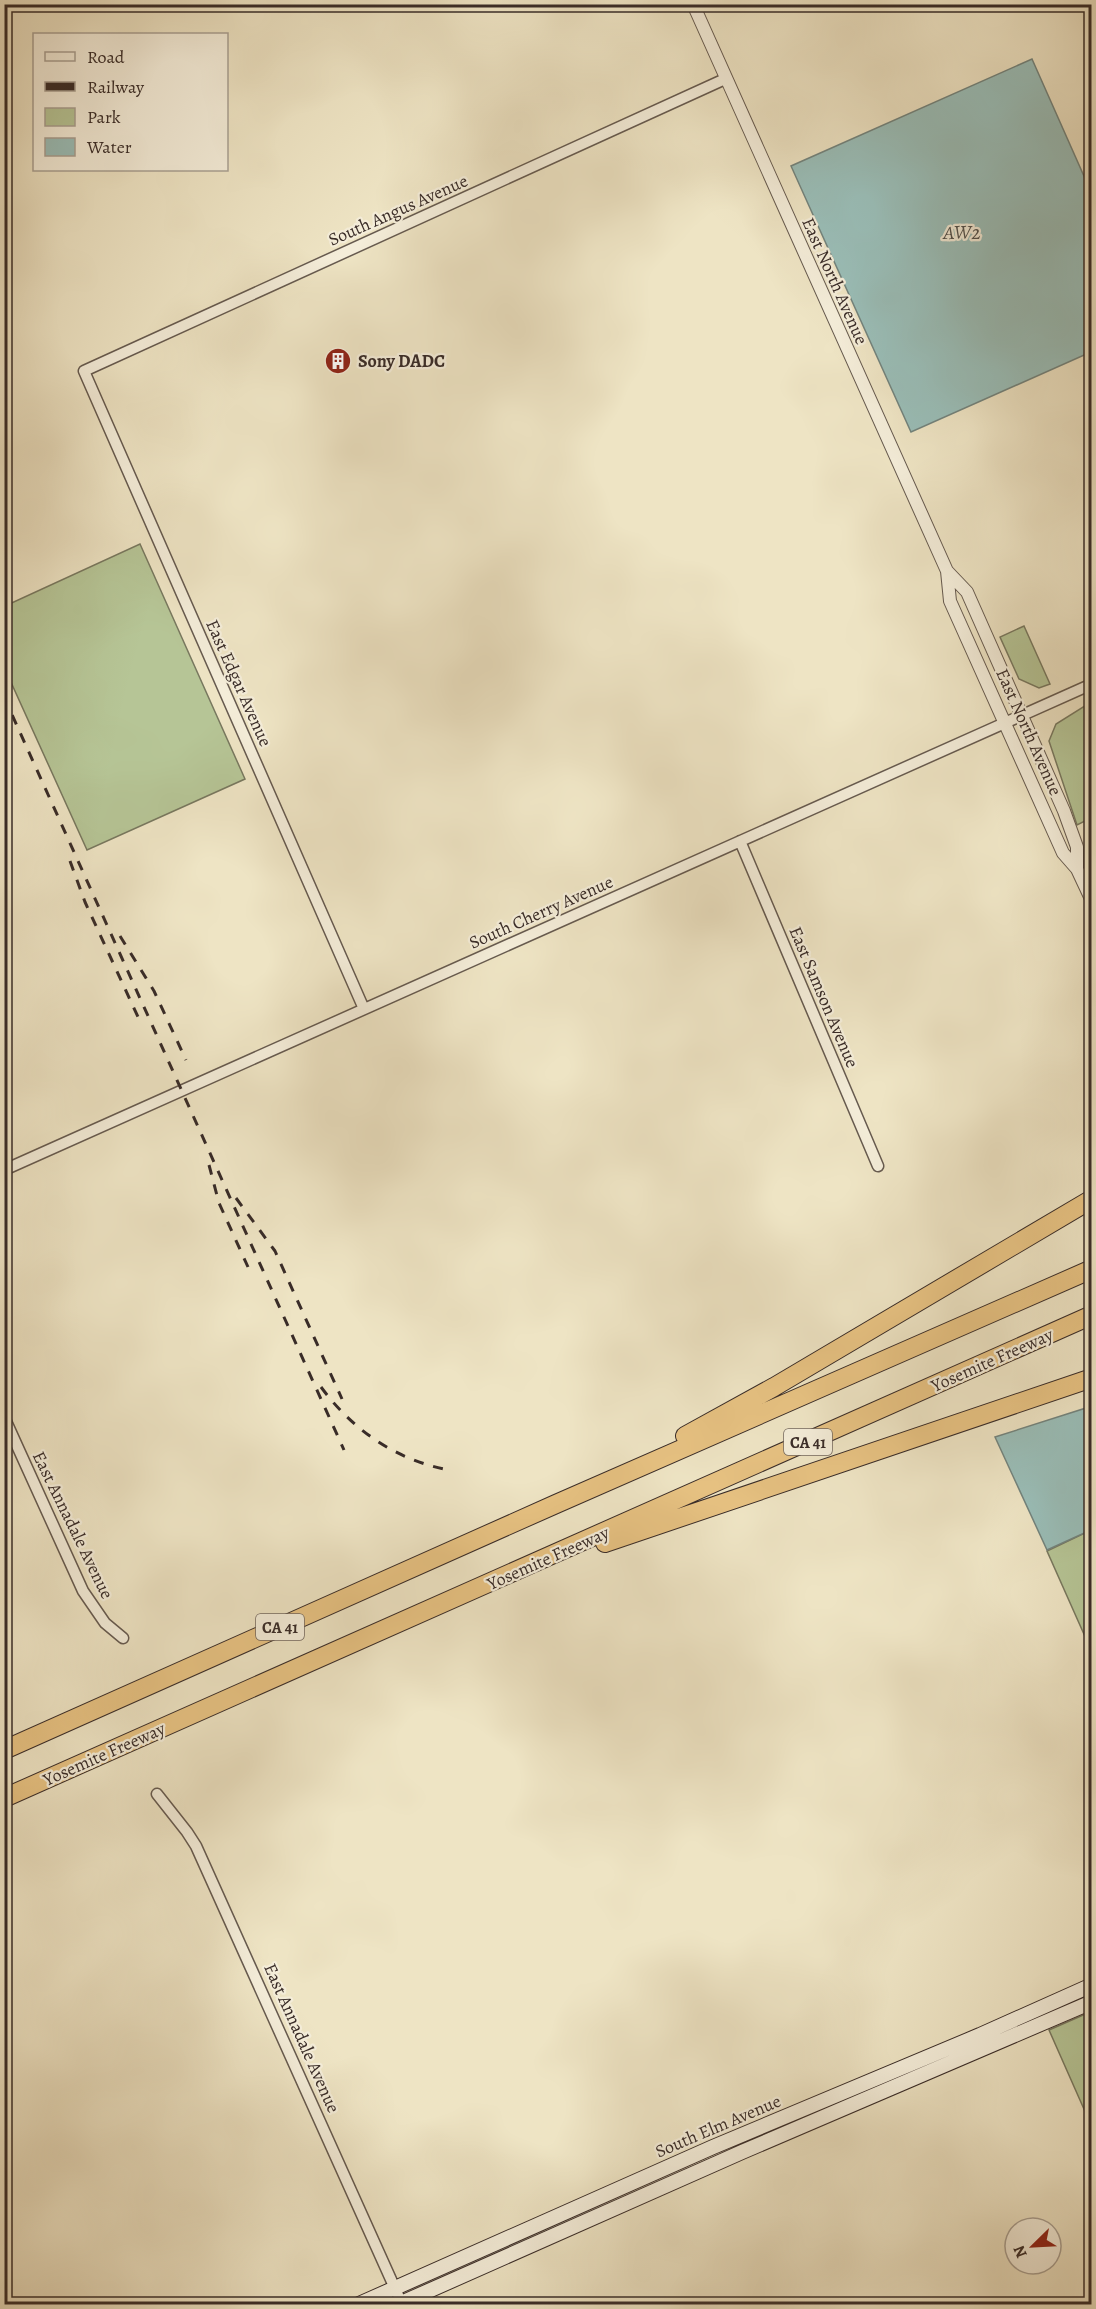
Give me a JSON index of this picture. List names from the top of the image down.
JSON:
{
  "streets": {
    "highway": ["Yosemite Freeway", "CA 41"],
    "main road": ["South Elm Avenue"],
    "street": [
      "South Angus Avenue",
      "East North Avenue",
      "East Edgar Avenue",
      "South Cherry Avenue",
      "East Samson Avenue",
      "East Annadale Avenue"
    ]
  },
  "crossings": [
    ["South Angus Avenue", "East North Avenue"],
    ["South Angus Avenue", "East Edgar Avenue"],
    ["East North Avenue", "South Cherry Avenue"],
    ["East Edgar Avenue", "South Cherry Avenue"],
    ["South Cherry Avenue", "East Samson Avenue"],
    ["East Annadale Avenue", "South Elm Avenue"]
  ],
  "water": ["AW2"],
  "places": {
    "building": ["Sony DADC"]
  },
  "legend": [
    "Road",
    "Railway",
    "Park",
    "Water"
  ],
  "north": "bottom left"
}
